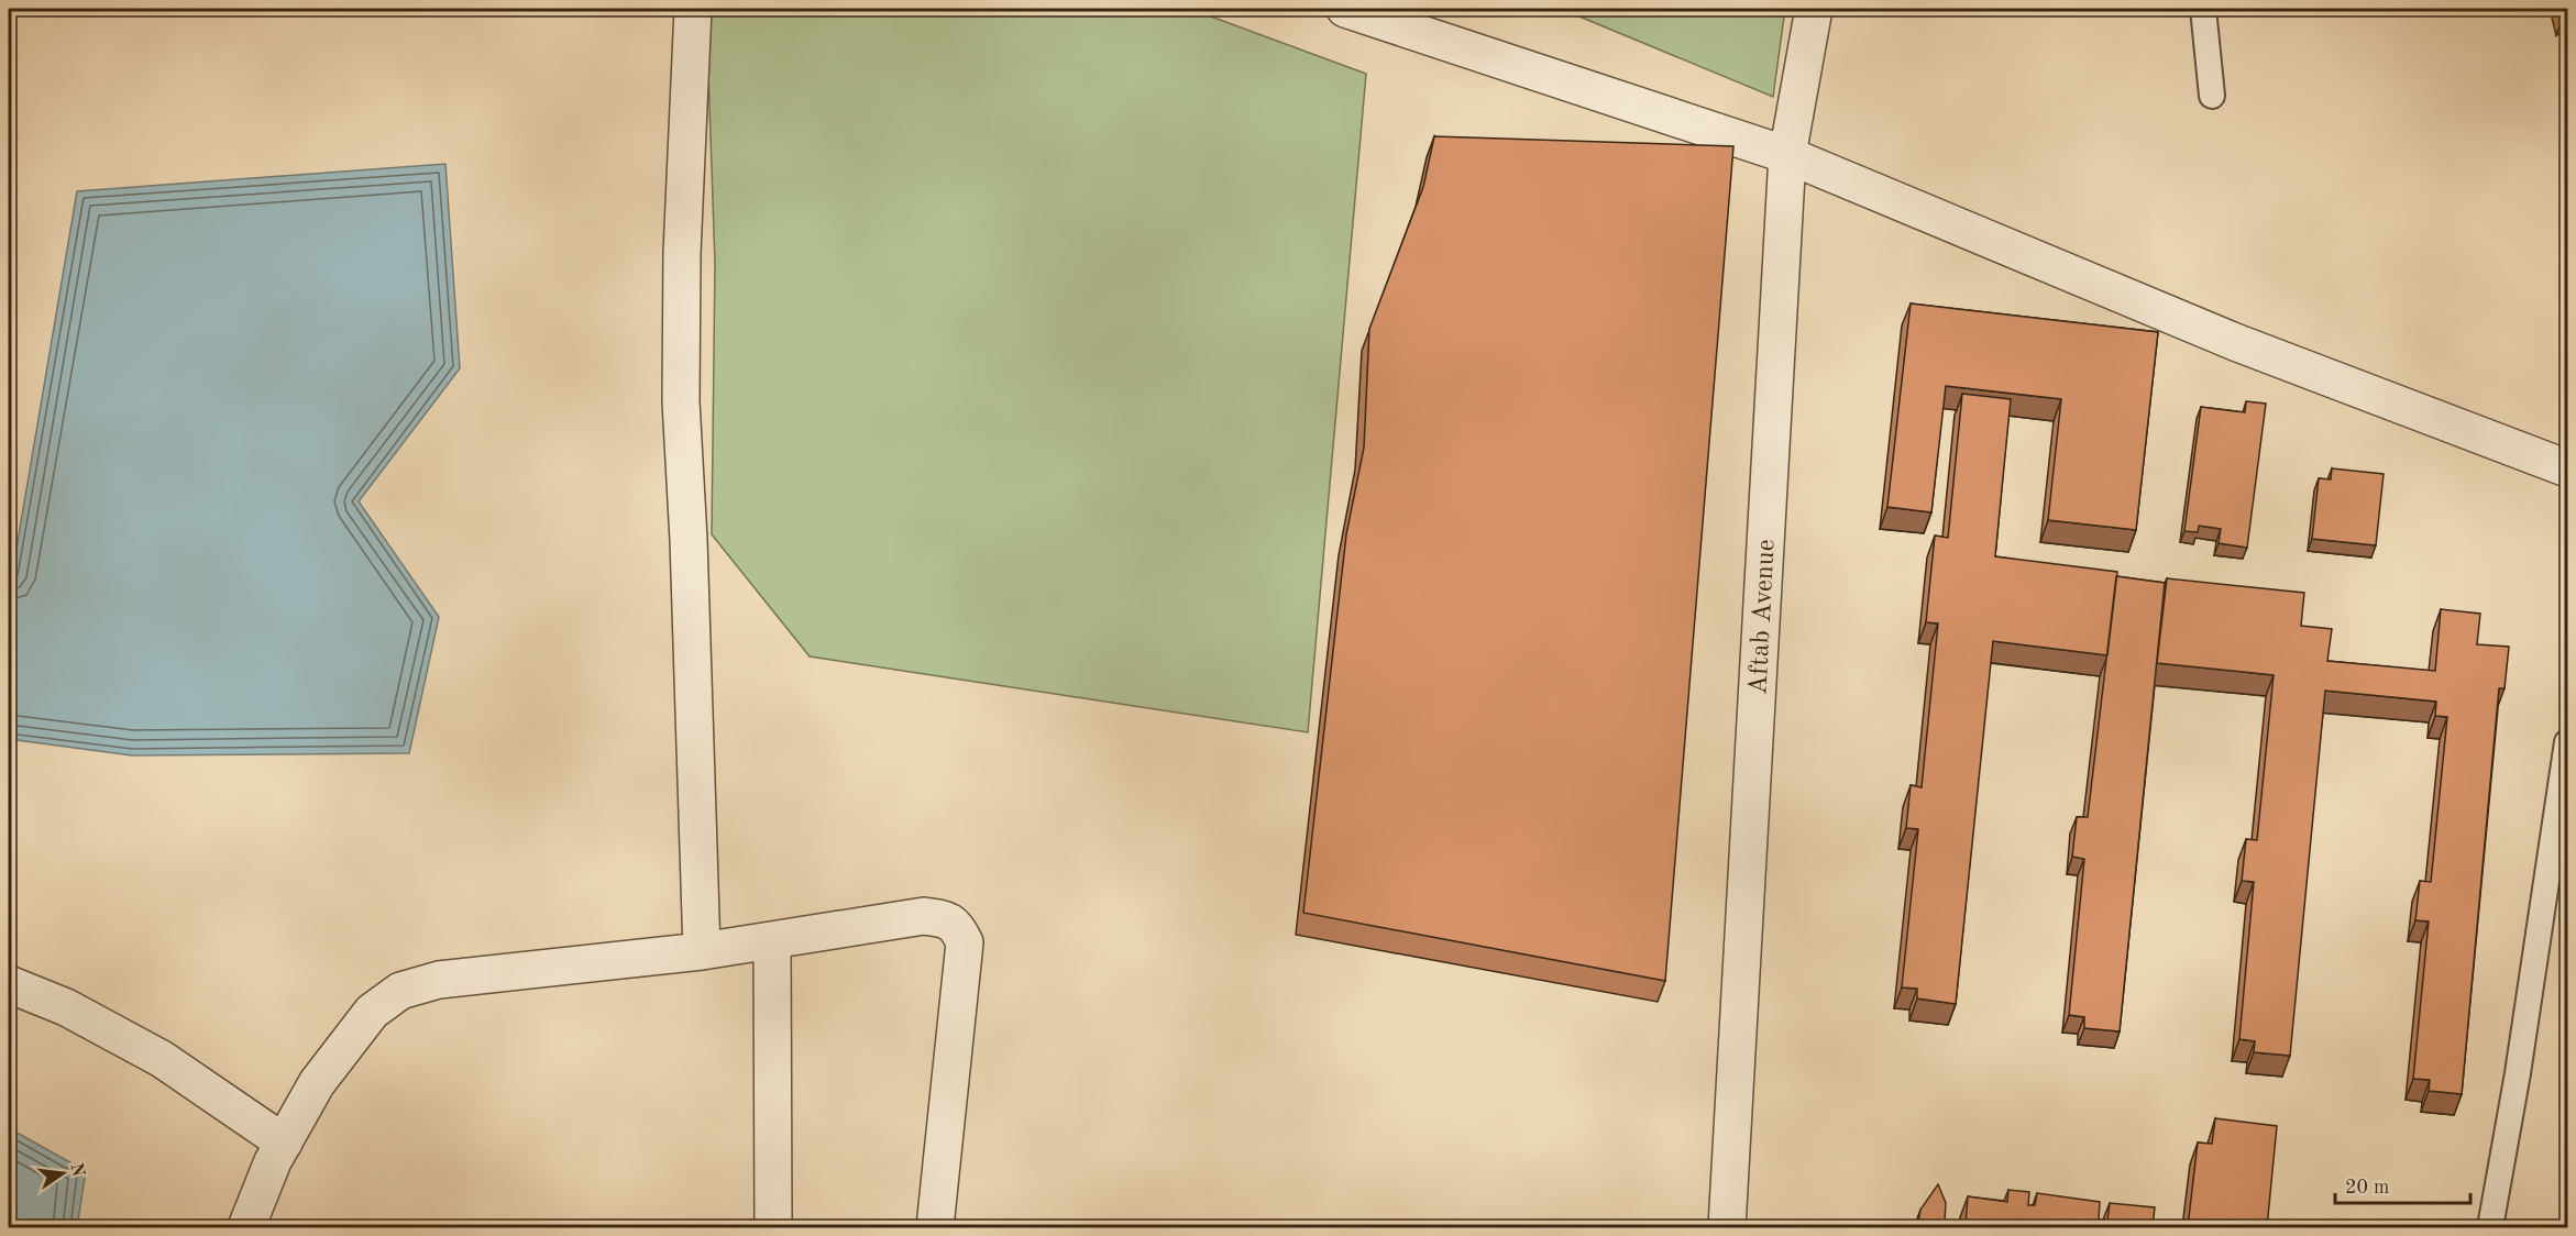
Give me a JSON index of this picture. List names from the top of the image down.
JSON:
{
  "streets": {
    "street": ["Aftab Avenue"]
  },
  "scale_bar": "20 m",
  "north": "right"
}
